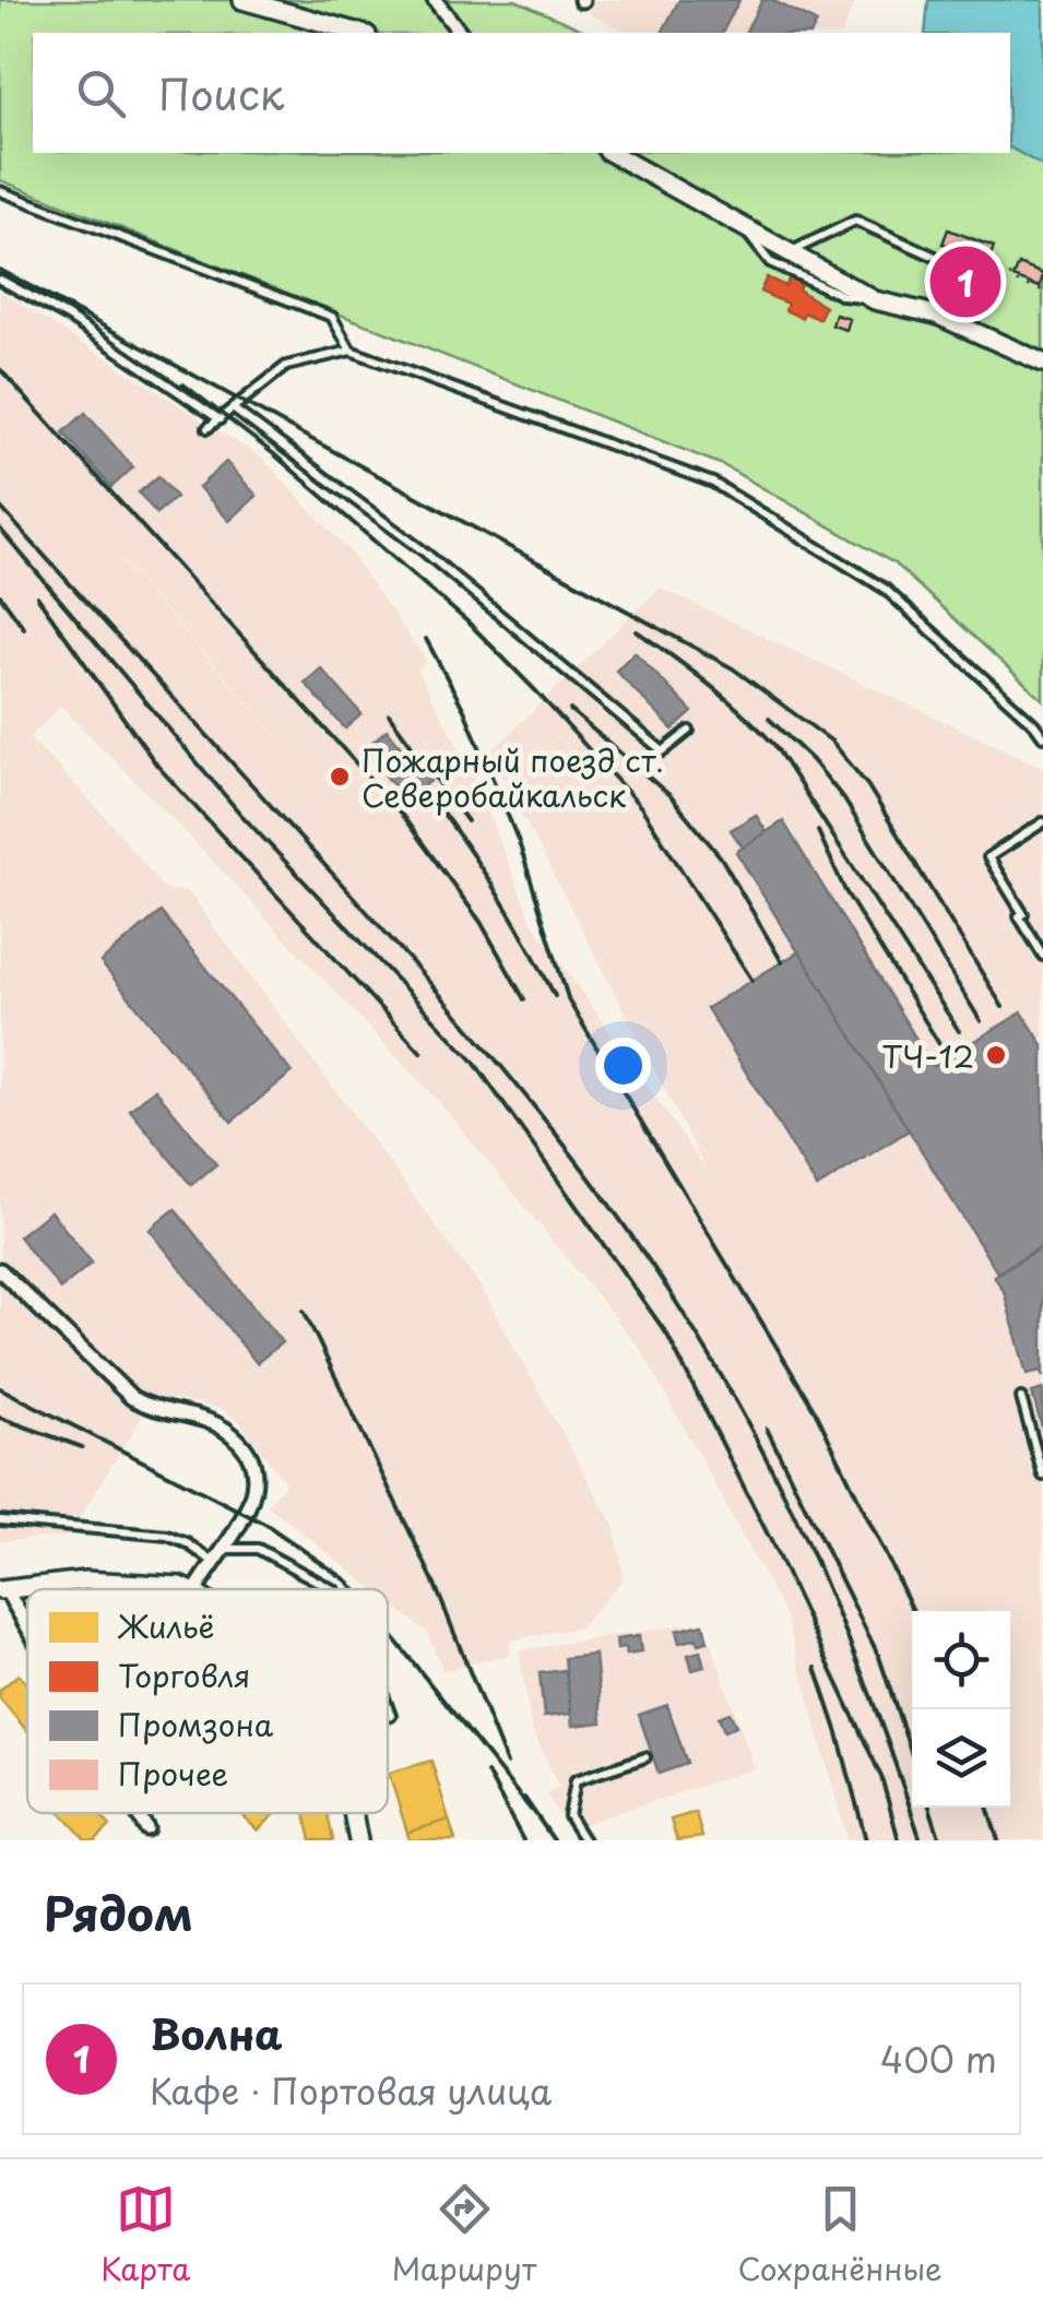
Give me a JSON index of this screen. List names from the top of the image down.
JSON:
{
  "places": ["Пожарный поезд ст. Северобайкальск", "ТЧ-12"],
  "legend": [
    "Жильё",
    "Торговля",
    "Промзона",
    "Прочее"
  ],
  "page": {
    "search": "Поиск",
    "pins": "1",
    "heading": "Рядом",
    "list": [
      {
        "mark": "1",
        "name": "Волна",
        "note": "Кафе · Портовая улица",
        "value": "400 m"
      }
    ],
    "nav": ["Карта", "Маршрут", "Сохранённые"]
  }
}
